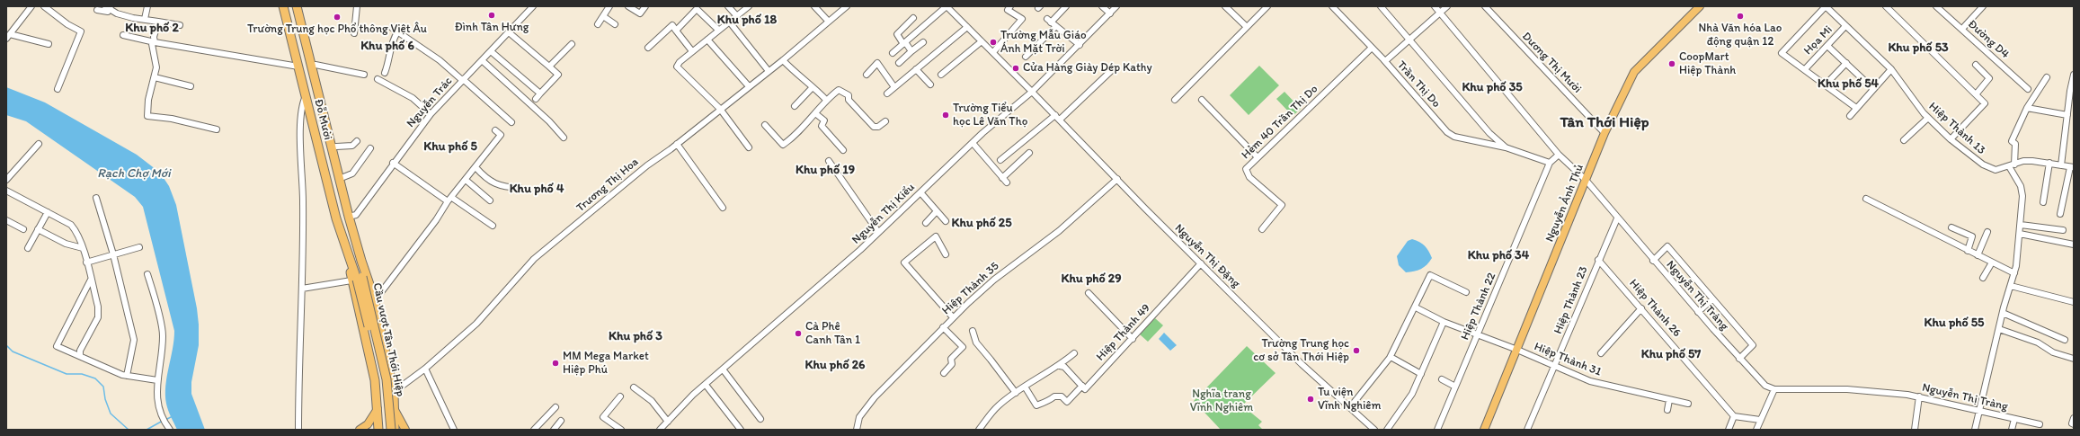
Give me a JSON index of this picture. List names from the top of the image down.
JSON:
{
  "streets": {
    "highway": ["Đỗ Mười", "Cầu vượt Tân Thới Hiệp"],
    "main road": ["Nguyễn Ảnh Thủ"],
    "street": [
      "Đường D4",
      "Họa Mi",
      "Dương Thị Mười",
      "Trần Thị Do",
      "Nguyễn Trác",
      "Hẻm 40 Trần Thị Do",
      "Hiệp Thành 13",
      "Trương Thị Hoa",
      "Nguyễn Thị Kiểu",
      "Nguyễn Thị Đặng",
      "Hiệp Thành 35",
      "Nguyễn Thị Tràng",
      "Hiệp Thành 23",
      "Hiệp Thành 22",
      "Hiệp Thành 26",
      "Hiệp Thành 49",
      "Hiệp Thành 31"
    ]
  },
  "crossings": [
    ["Họa Mi", "Hiệp Thành 13"],
    ["Dương Thị Mười", "Nguyễn Ảnh Thủ"],
    ["Trần Thị Do", "Hẻm 40 Trần Thị Do"],
    ["Trần Thị Do", "Hiệp Thành 22"],
    ["Nguyễn Trác", "Đỗ Mười"],
    ["Đỗ Mười", "Trương Thị Hoa"],
    ["Đỗ Mười", "Cầu vượt Tân Thới Hiệp"],
    ["Nguyễn Ảnh Thủ", "Nguyễn Thị Tràng"],
    ["Nguyễn Ảnh Thủ", "Hiệp Thành 31"],
    ["Nguyễn Thị Kiểu", "Nguyễn Thị Đặng"],
    ["Nguyễn Thị Đặng", "Hiệp Thành 35"],
    ["Nguyễn Thị Đặng", "Hiệp Thành 49"],
    ["Nguyễn Thị Tràng", "Hiệp Thành 23"],
    ["Nguyễn Thị Tràng", "Hiệp Thành 22"],
    ["Hiệp Thành 23", "Hiệp Thành 26"],
    ["Hiệp Thành 23", "Hiệp Thành 31"],
    ["Hiệp Thành 22", "Hiệp Thành 31"]
  ],
  "districts": [
    "Khu phố 18",
    "Khu phố 2",
    "Khu phố 6",
    "Khu phố 53",
    "Khu phố 54",
    "Khu phố 35",
    "Tân Thới Hiệp",
    "Khu phố 5",
    "Khu phố 19",
    "Khu phố 4",
    "Khu phố 25",
    "Khu phố 34",
    "Khu phố 29",
    "Khu phố 55",
    "Khu phố 3",
    "Khu phố 57",
    "Khu phố 26"
  ],
  "water": ["Rạch Chợ Mới"],
  "parks": ["Nghĩa trang Vĩnh Nghiêm"],
  "places": [
    "Đình Tân Hưng",
    "Nhà Văn hóa Lao động quận 12",
    "Trường Trung học Phổ thông Việt Âu",
    "Trường Mẫu Giáo Ánh Mặt Trời",
    "CoopMart Hiệp Thành",
    "Cửa Hàng Giày Dép Kathy",
    "Trường Tiểu học Lê Văn Thọ",
    "Cà Phê Canh Tân 1",
    "Trường Trung học cơ sở Tân Thới Hiệp",
    "MM Mega Market Hiệp Phú",
    "Tu viện Vĩnh Nghiêm"
  ]
}
